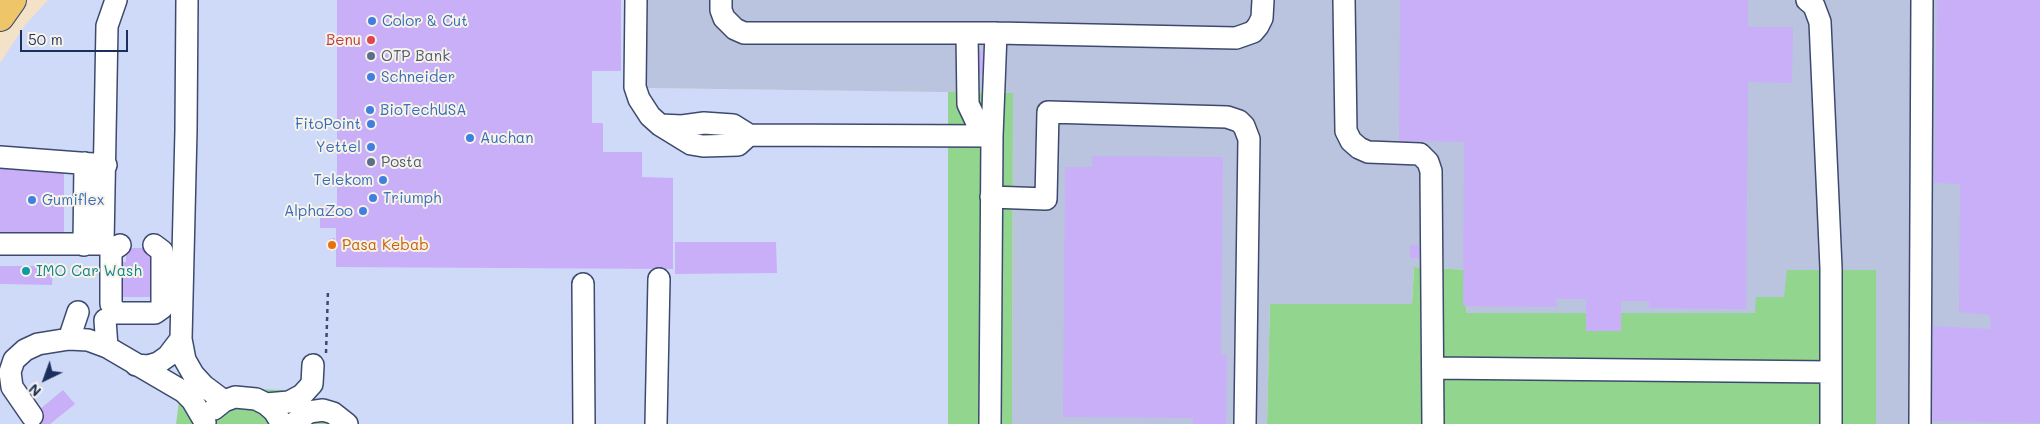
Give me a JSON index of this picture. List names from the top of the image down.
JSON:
{
  "places": [
    "Color & Cut",
    "Benu",
    "OTP Bank",
    "Schneider",
    "BioTechUSA",
    "FitoPoint",
    "Auchan",
    "Yettel",
    "Posta",
    "Telekom",
    "Triumph",
    "Gumiflex",
    "AlphaZoo",
    "Pasa Kebab",
    "IMO Car Wash"
  ],
  "scale_bar": "50 m",
  "north": "bottom left"
}
